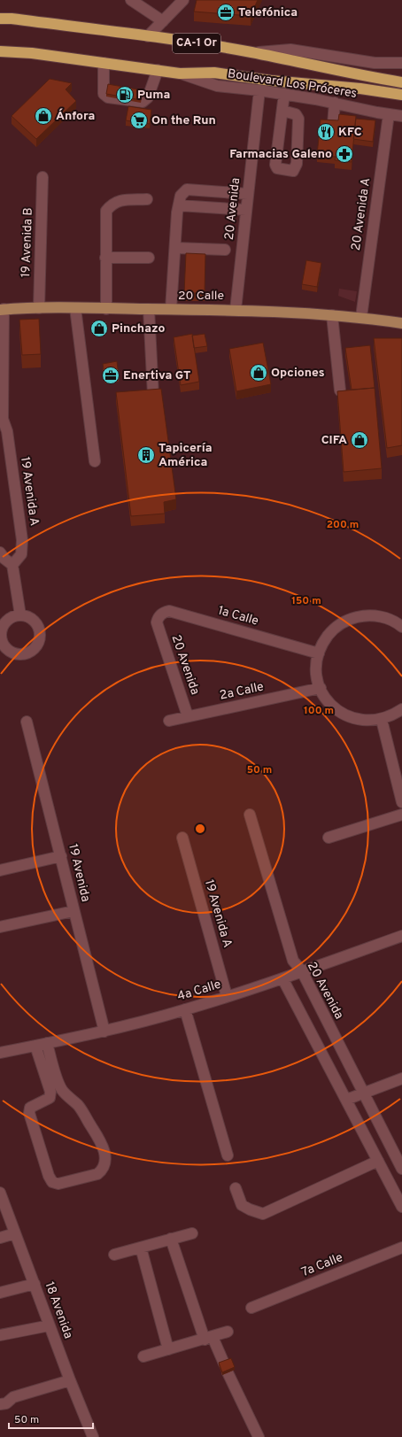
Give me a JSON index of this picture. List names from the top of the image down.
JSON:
{
  "streets": {
    "highway": ["CA-1 Or", "Boulevard Los Próceres"],
    "main road": ["20 Calle"],
    "street": [
      "20 Avenida",
      "20 Avenida A",
      "19 Avenida B",
      "19 Avenida A",
      "1a Calle",
      "2a Calle",
      "19 Avenida",
      "4a Calle",
      "7a Calle",
      "18 Avenida"
    ]
  },
  "crossings": [
    ["Boulevard Los Próceres", "20 Avenida"],
    ["Boulevard Los Próceres", "20 Avenida A"],
    ["20 Avenida", "20 Calle"],
    ["20 Avenida", "1a Calle"],
    ["20 Avenida", "2a Calle"],
    ["20 Avenida", "4a Calle"],
    ["20 Avenida A", "20 Calle"],
    ["19 Avenida B", "20 Calle"],
    ["20 Calle", "19 Avenida A"],
    ["19 Avenida A", "4a Calle"],
    ["19 Avenida", "4a Calle"]
  ],
  "places": {
    "office": ["Telefónica", "Enertiva GT"],
    "fuel station": ["Puma"],
    "shop": [
      "Ánfora",
      "Pinchazo",
      "Opciones",
      "CIFA"
    ],
    "supermarket": ["On the Run"],
    "restaurant": ["KFC"],
    "pharmacy": ["Farmacias Galeno"],
    "building": ["Tapicería América"]
  },
  "scale_bar": "50 m",
  "rings": [
    "200 m",
    "150 m",
    "100 m",
    "50 m"
  ]
}
